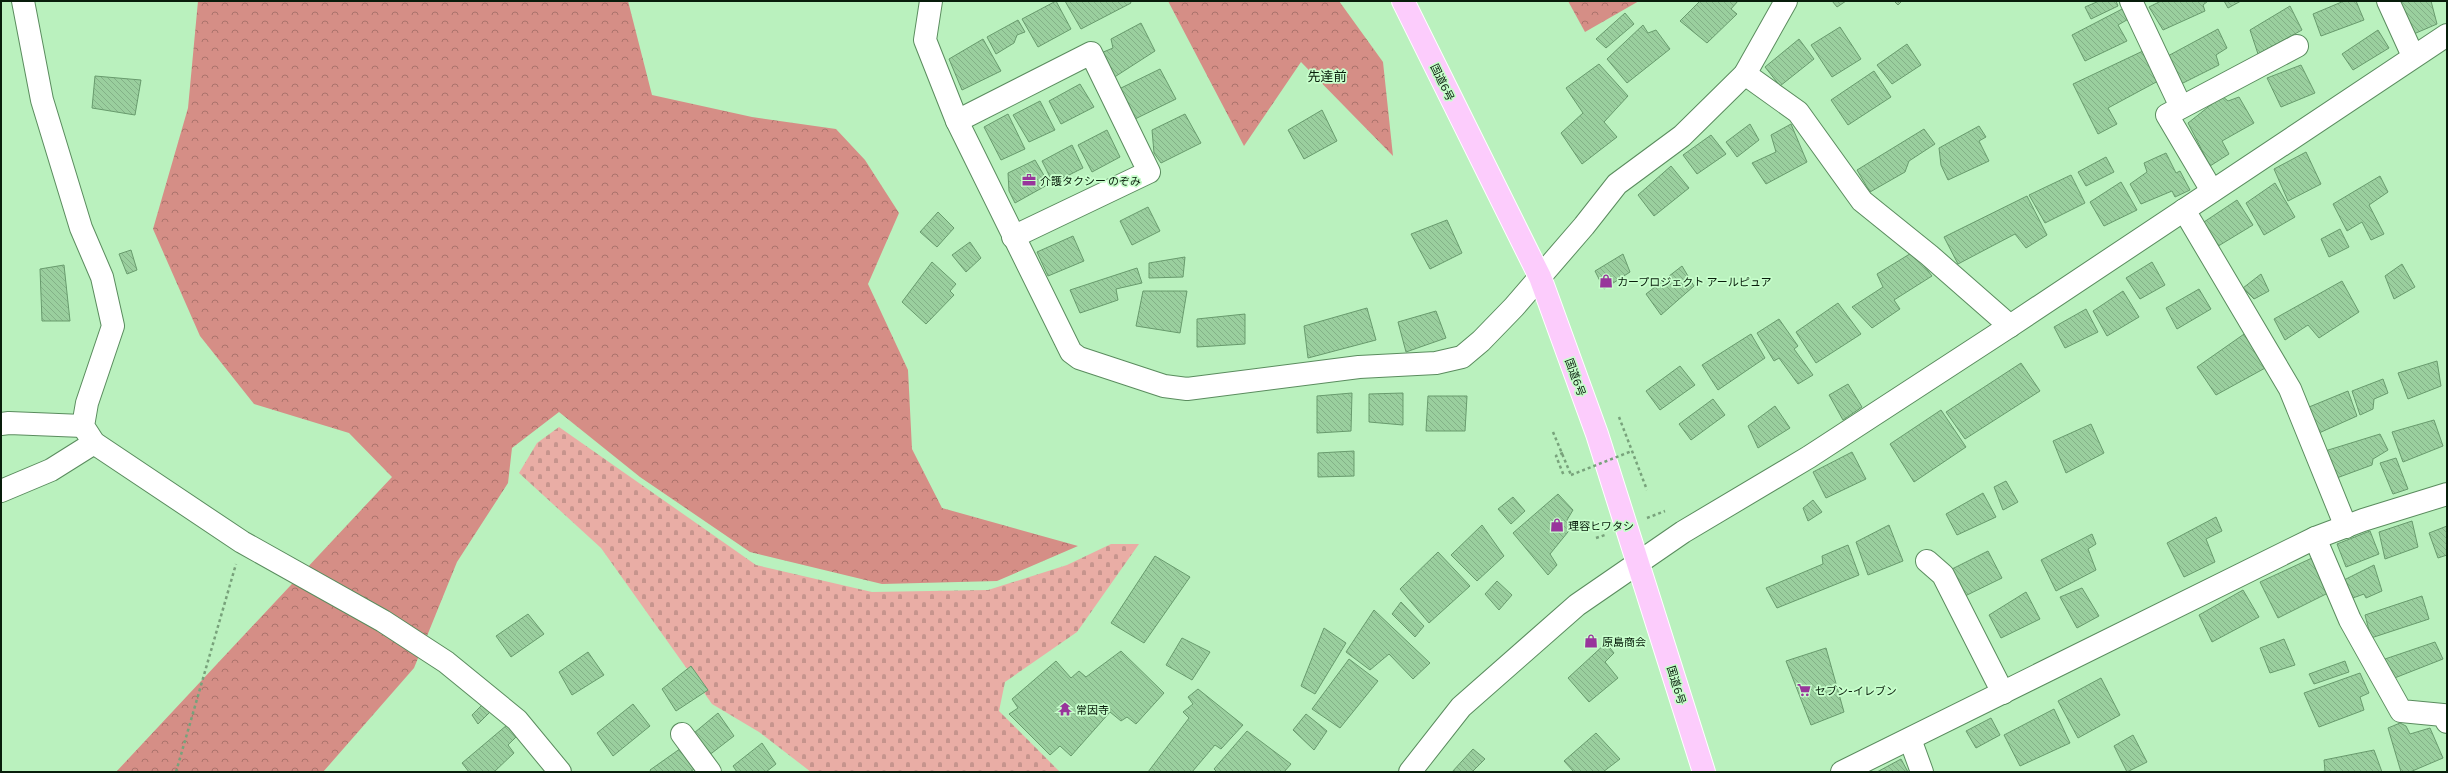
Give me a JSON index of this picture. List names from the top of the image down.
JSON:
{
  "streets": {
    "highway": ["国道6号"]
  },
  "districts": ["先達前"],
  "places": {
    "office": ["介護タクシー のぞみ"],
    "shop": ["カープロジェクト アールピュア", "理容ヒワタシ", "原島商会"],
    "supermarket": ["セブン-イレブン"],
    "temple": ["常因寺"]
  }
}
